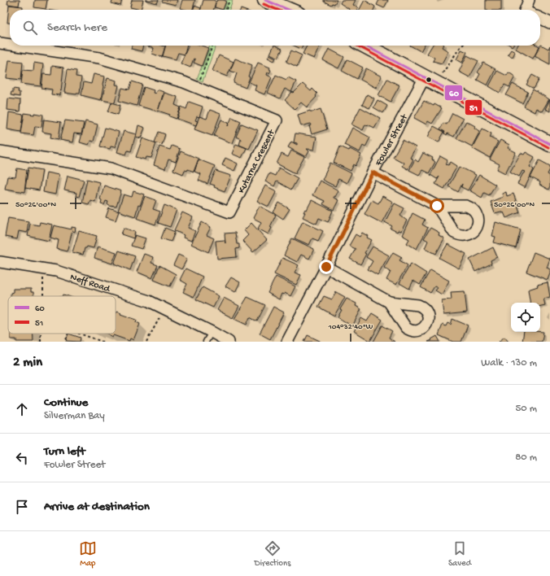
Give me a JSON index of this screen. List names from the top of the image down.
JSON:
{
  "streets": {
    "street": ["Fowler Street", "Kutarna Crescent", "Neff Road"]
  },
  "lines": ["transit line 60", "transit line 51"],
  "legend": ["60", "51"],
  "page": {
    "search": "Search here",
    "heading": ["2 min", "Walk · 130 m"],
    "list": [
      ["Continue", "Silverman Bay", "50 m"],
      ["Turn left", "Fowler Street", "80 m"],
      "Arrive at destination"
    ],
    "nav": ["Map", "Directions", "Saved"]
  },
  "coordinates": ["50°26'00\"N", "104°32'40\"W"]
}
